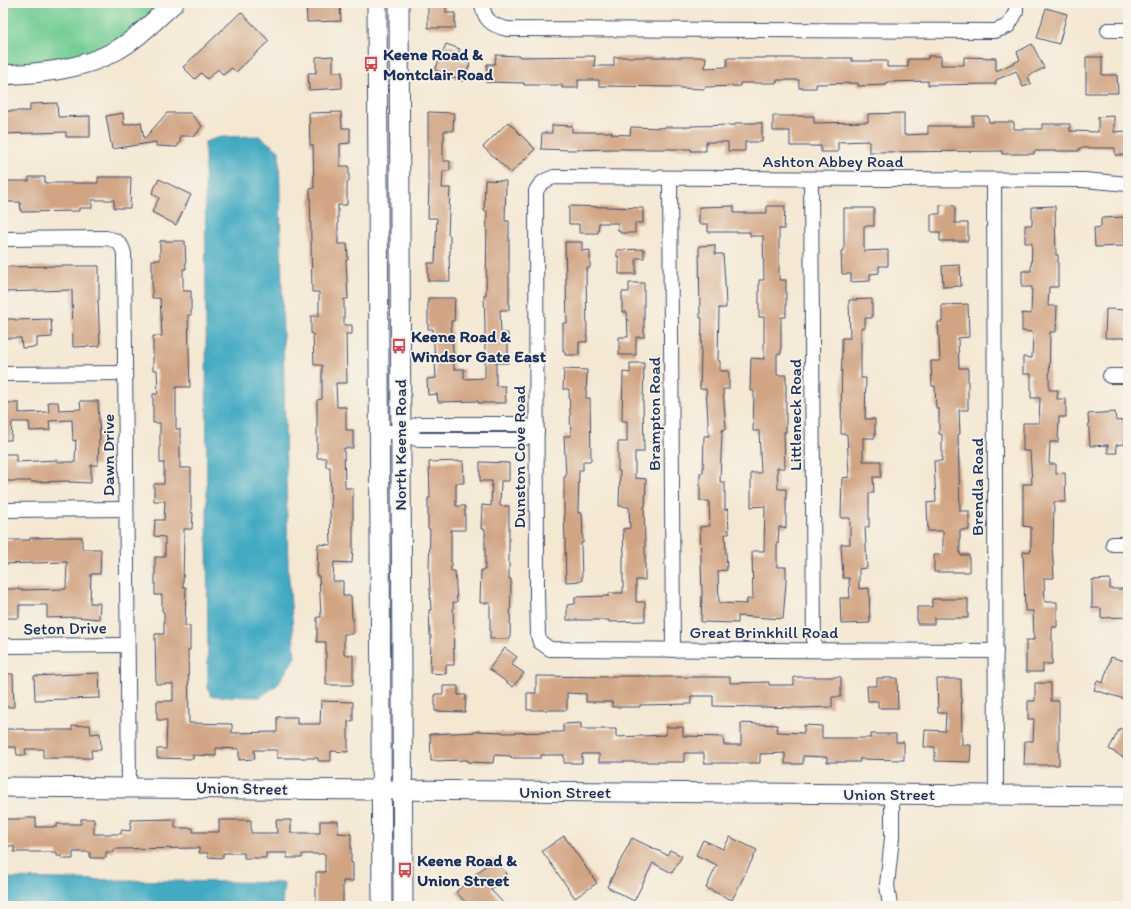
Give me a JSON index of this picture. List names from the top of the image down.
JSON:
{
  "streets": {
    "main road": ["North Keene Road", "Union Street"],
    "street": [
      "Ashton Abbey Road",
      "Brampton Road",
      "Littleneck Road",
      "Dawn Drive",
      "Dunston Cove Road",
      "Brendla Road",
      "Seton Drive",
      "Great Brinkhill Road"
    ]
  },
  "crossings": [
    ["Ashton Abbey Road", "Brampton Road"],
    ["Ashton Abbey Road", "Littleneck Road"],
    ["Ashton Abbey Road", "Dunston Cove Road"],
    ["Ashton Abbey Road", "Brendla Road"],
    ["Brampton Road", "Great Brinkhill Road"],
    ["Littleneck Road", "Great Brinkhill Road"],
    ["North Keene Road", "Union Street"],
    ["Dawn Drive", "Seton Drive"],
    ["Dawn Drive", "Union Street"],
    ["Dunston Cove Road", "Great Brinkhill Road"],
    ["Brendla Road", "Great Brinkhill Road"],
    ["Brendla Road", "Union Street"]
  ],
  "places": {
    "bus stop": ["Keene Road & Montclair Road", "Keene Road & Windsor Gate East", "Keene Road & Union Street"]
  }
}
